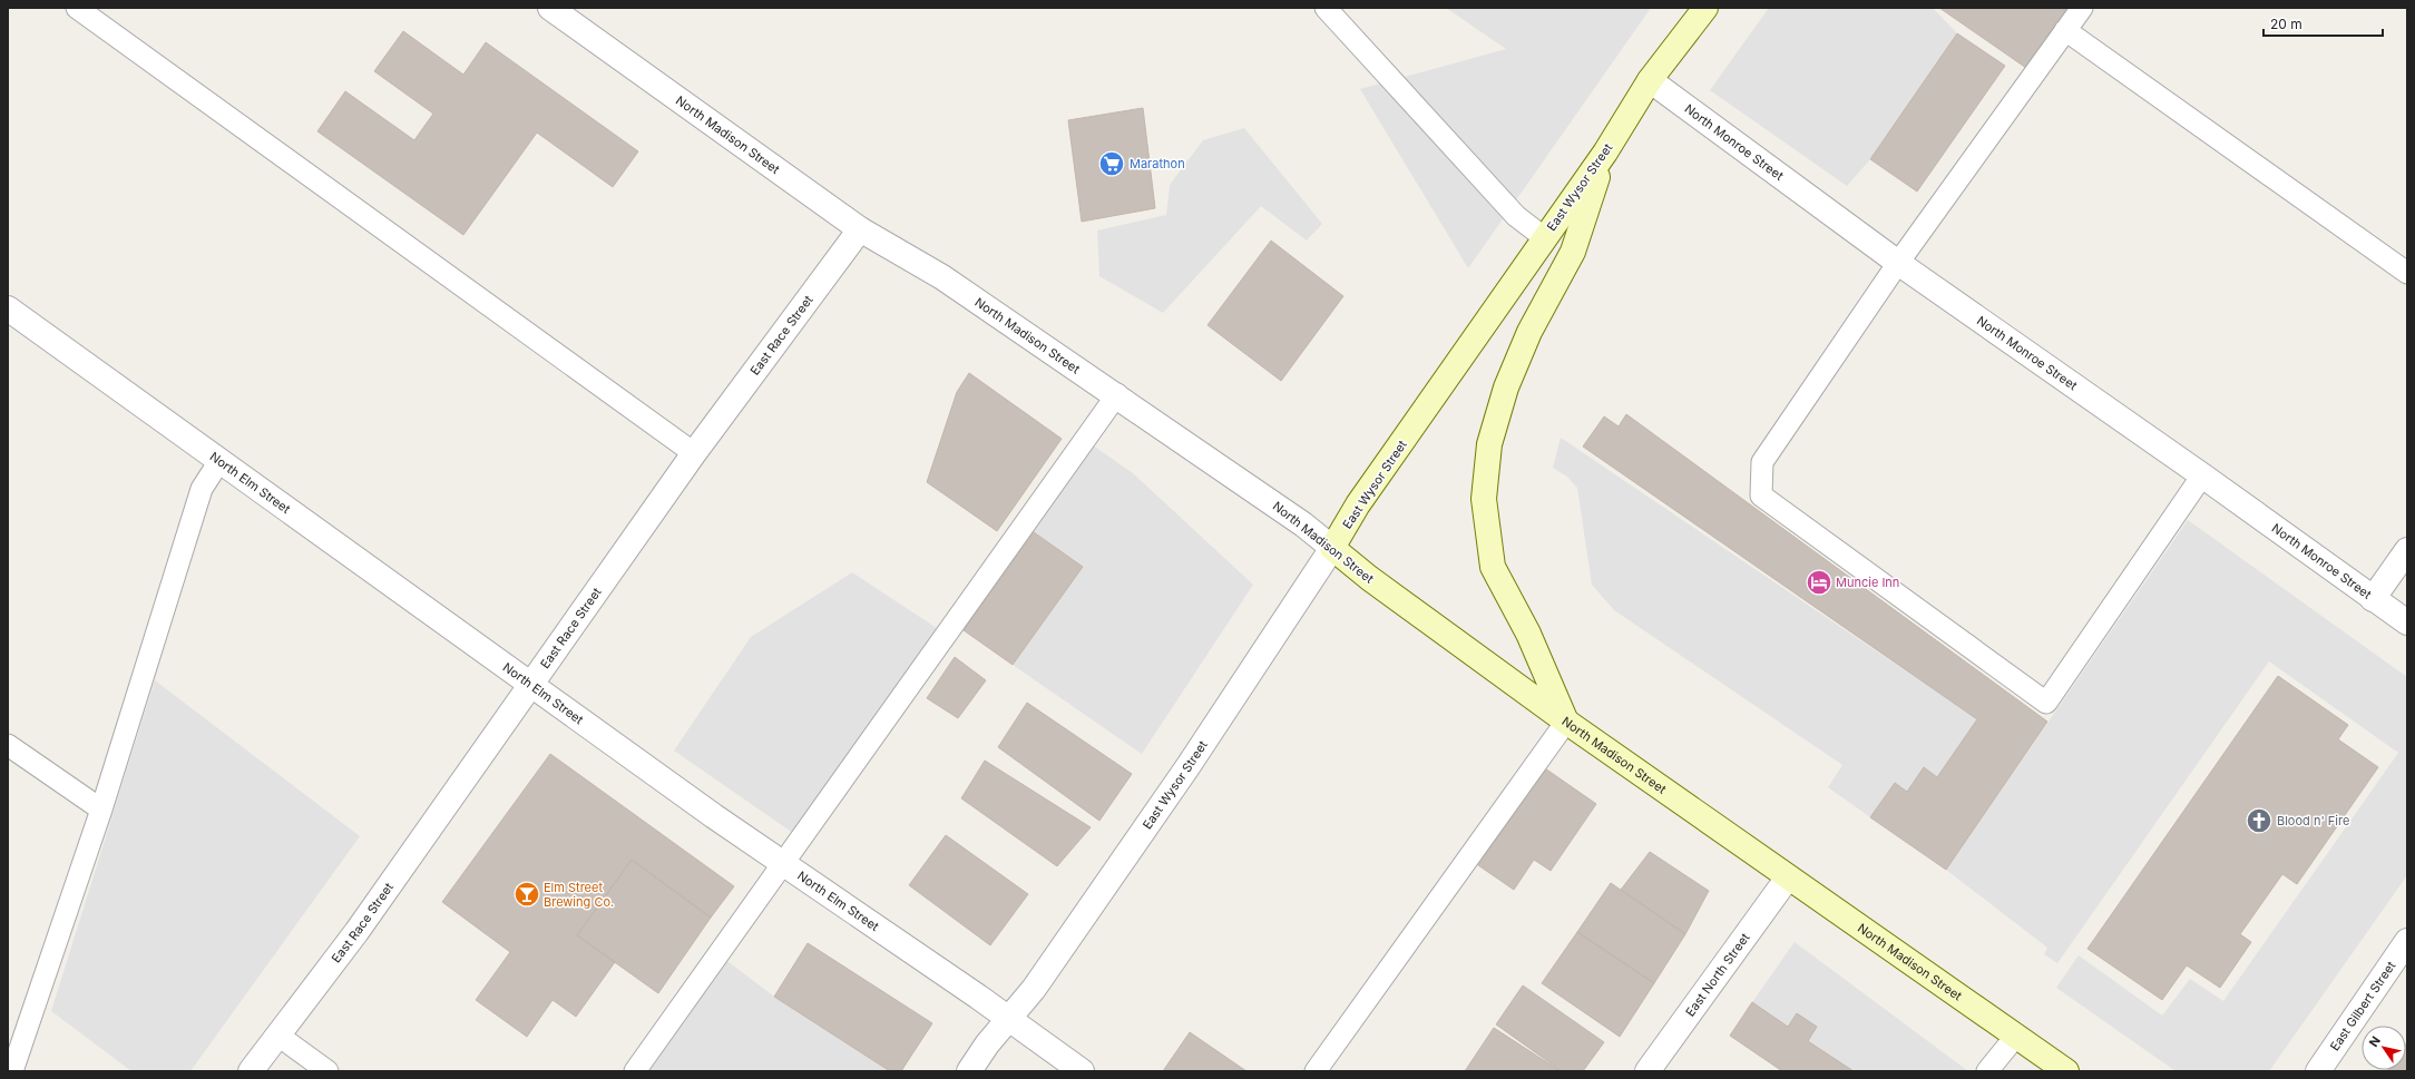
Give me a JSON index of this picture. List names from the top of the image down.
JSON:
{
  "streets": {
    "main road": ["North Madison Street", "East Wysor Street"],
    "street": [
      "North Monroe Street",
      "East Race Street",
      "North Elm Street",
      "East North Street",
      "East Gilbert Street"
    ]
  },
  "crossings": [
    ["North Madison Street", "East Wysor Street"],
    ["North Madison Street", "East Race Street"],
    ["North Madison Street", "East North Street"],
    ["North Monroe Street", "East Wysor Street"],
    ["East Wysor Street", "North Elm Street"],
    ["East Race Street", "North Elm Street"]
  ],
  "places": {
    "supermarket": ["Marathon"],
    "hotel": ["Muncie Inn"],
    "church": ["Blood n' Fire"],
    "bar": ["Elm Street Brewing Co."]
  },
  "scale_bar": "20 m",
  "north": "top left"
}
